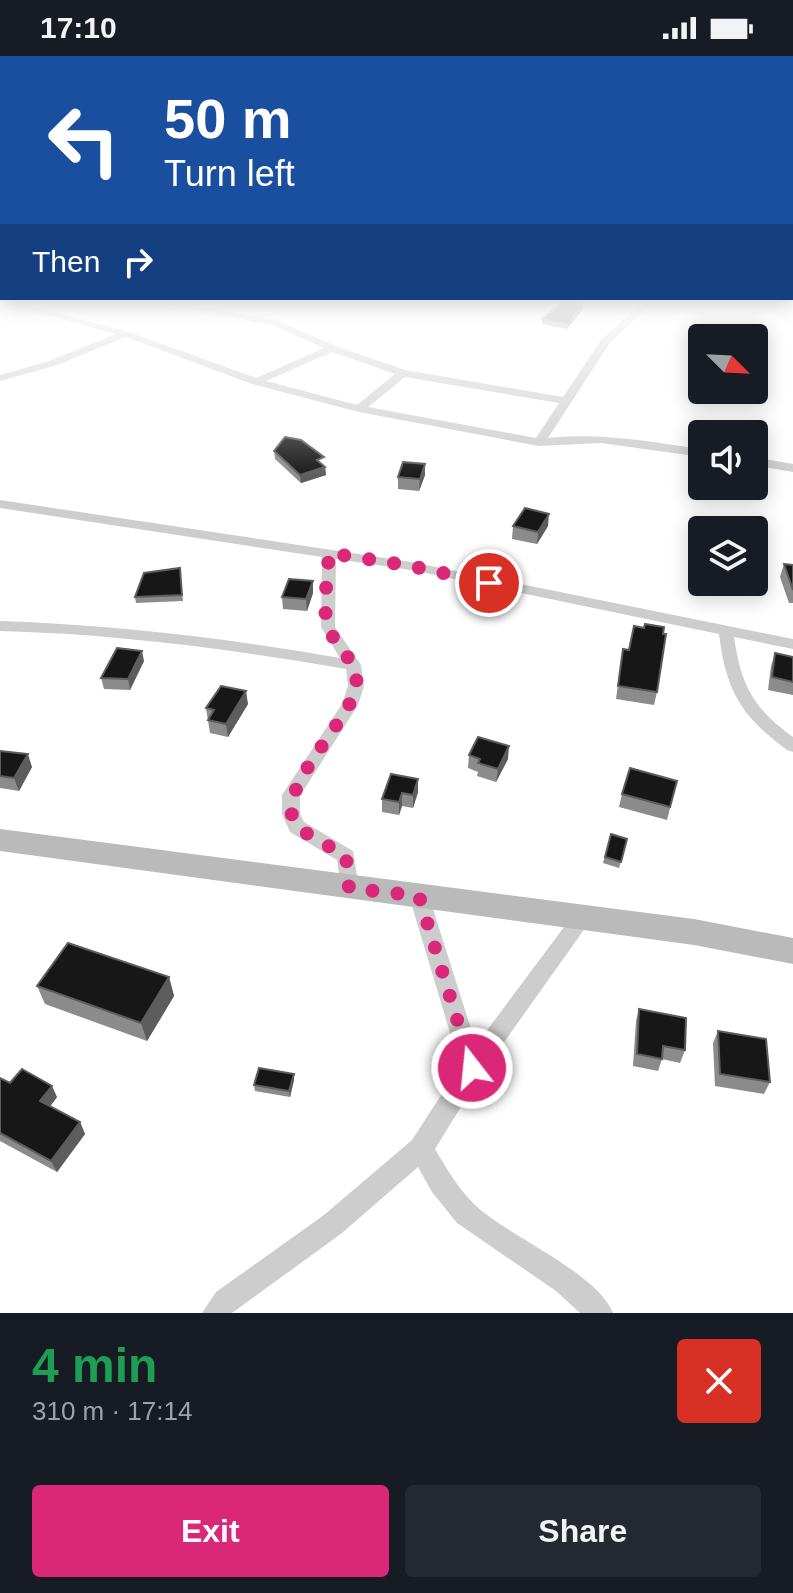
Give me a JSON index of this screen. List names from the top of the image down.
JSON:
{
  "north": "bottom right",
  "page": {
    "status": "17:10",
    "turn": ["50 m", "Turn left"],
    "then": "Then",
    "heading": ["4 min", "310 m · 17:14"],
    "buttons": ["Exit", "Share"]
  }
}
